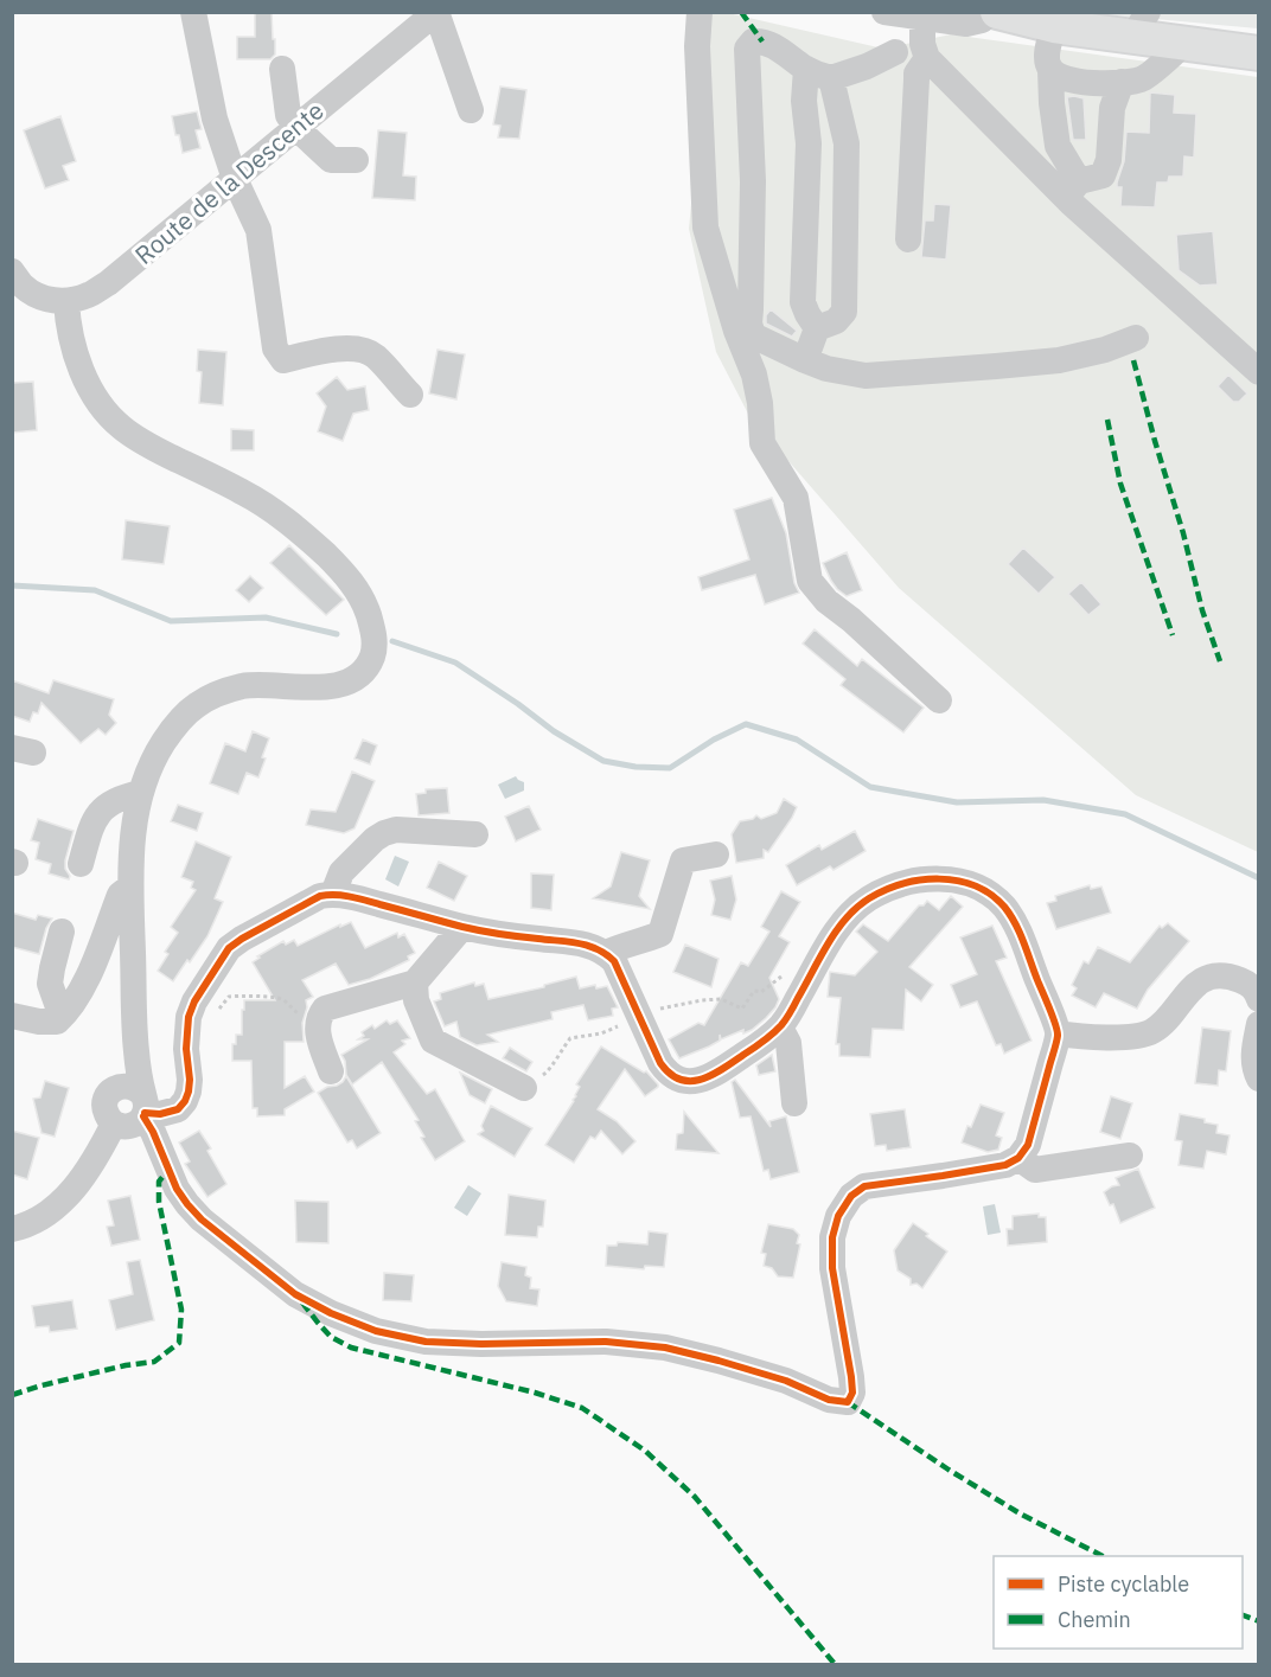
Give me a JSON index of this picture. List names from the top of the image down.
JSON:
{
  "streets": {
    "street": ["Route de la Descente"]
  },
  "legend": ["Piste cyclable", "Chemin"]
}
